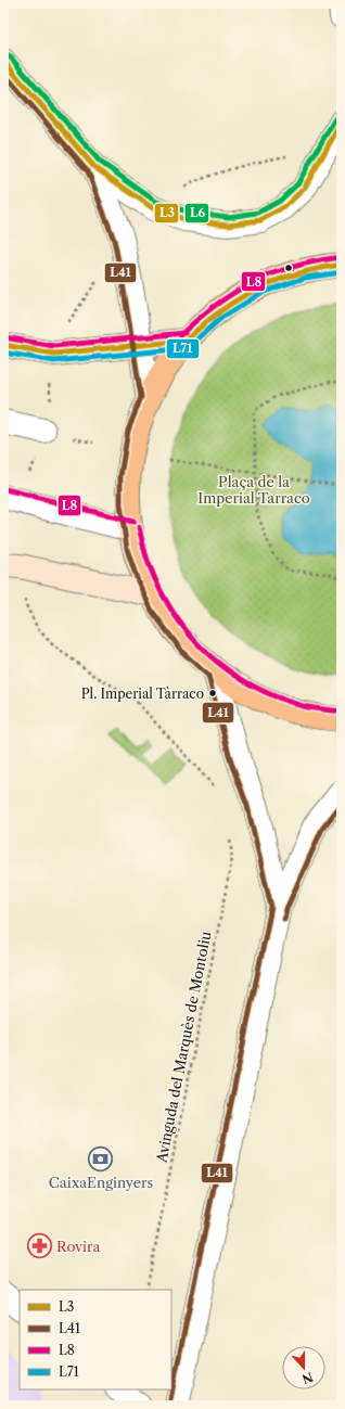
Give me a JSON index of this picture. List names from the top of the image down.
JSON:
{
  "streets": {
    "path": ["Avinguda del Marquès de Montoliu"]
  },
  "parks": ["Plaça de la Imperial Tarraco"],
  "places": {
    "other": ["Pl. Imperial Tàrraco"],
    "bank": ["CaixaEnginyers"],
    "pharmacy": ["Rovira"]
  },
  "lines": [
    "transit line L6",
    "transit line L3",
    "transit line L41",
    "transit line L8",
    "transit line L71"
  ],
  "legend": [
    "L3",
    "L41",
    "L8",
    "L71"
  ],
  "north": "bottom"
}
